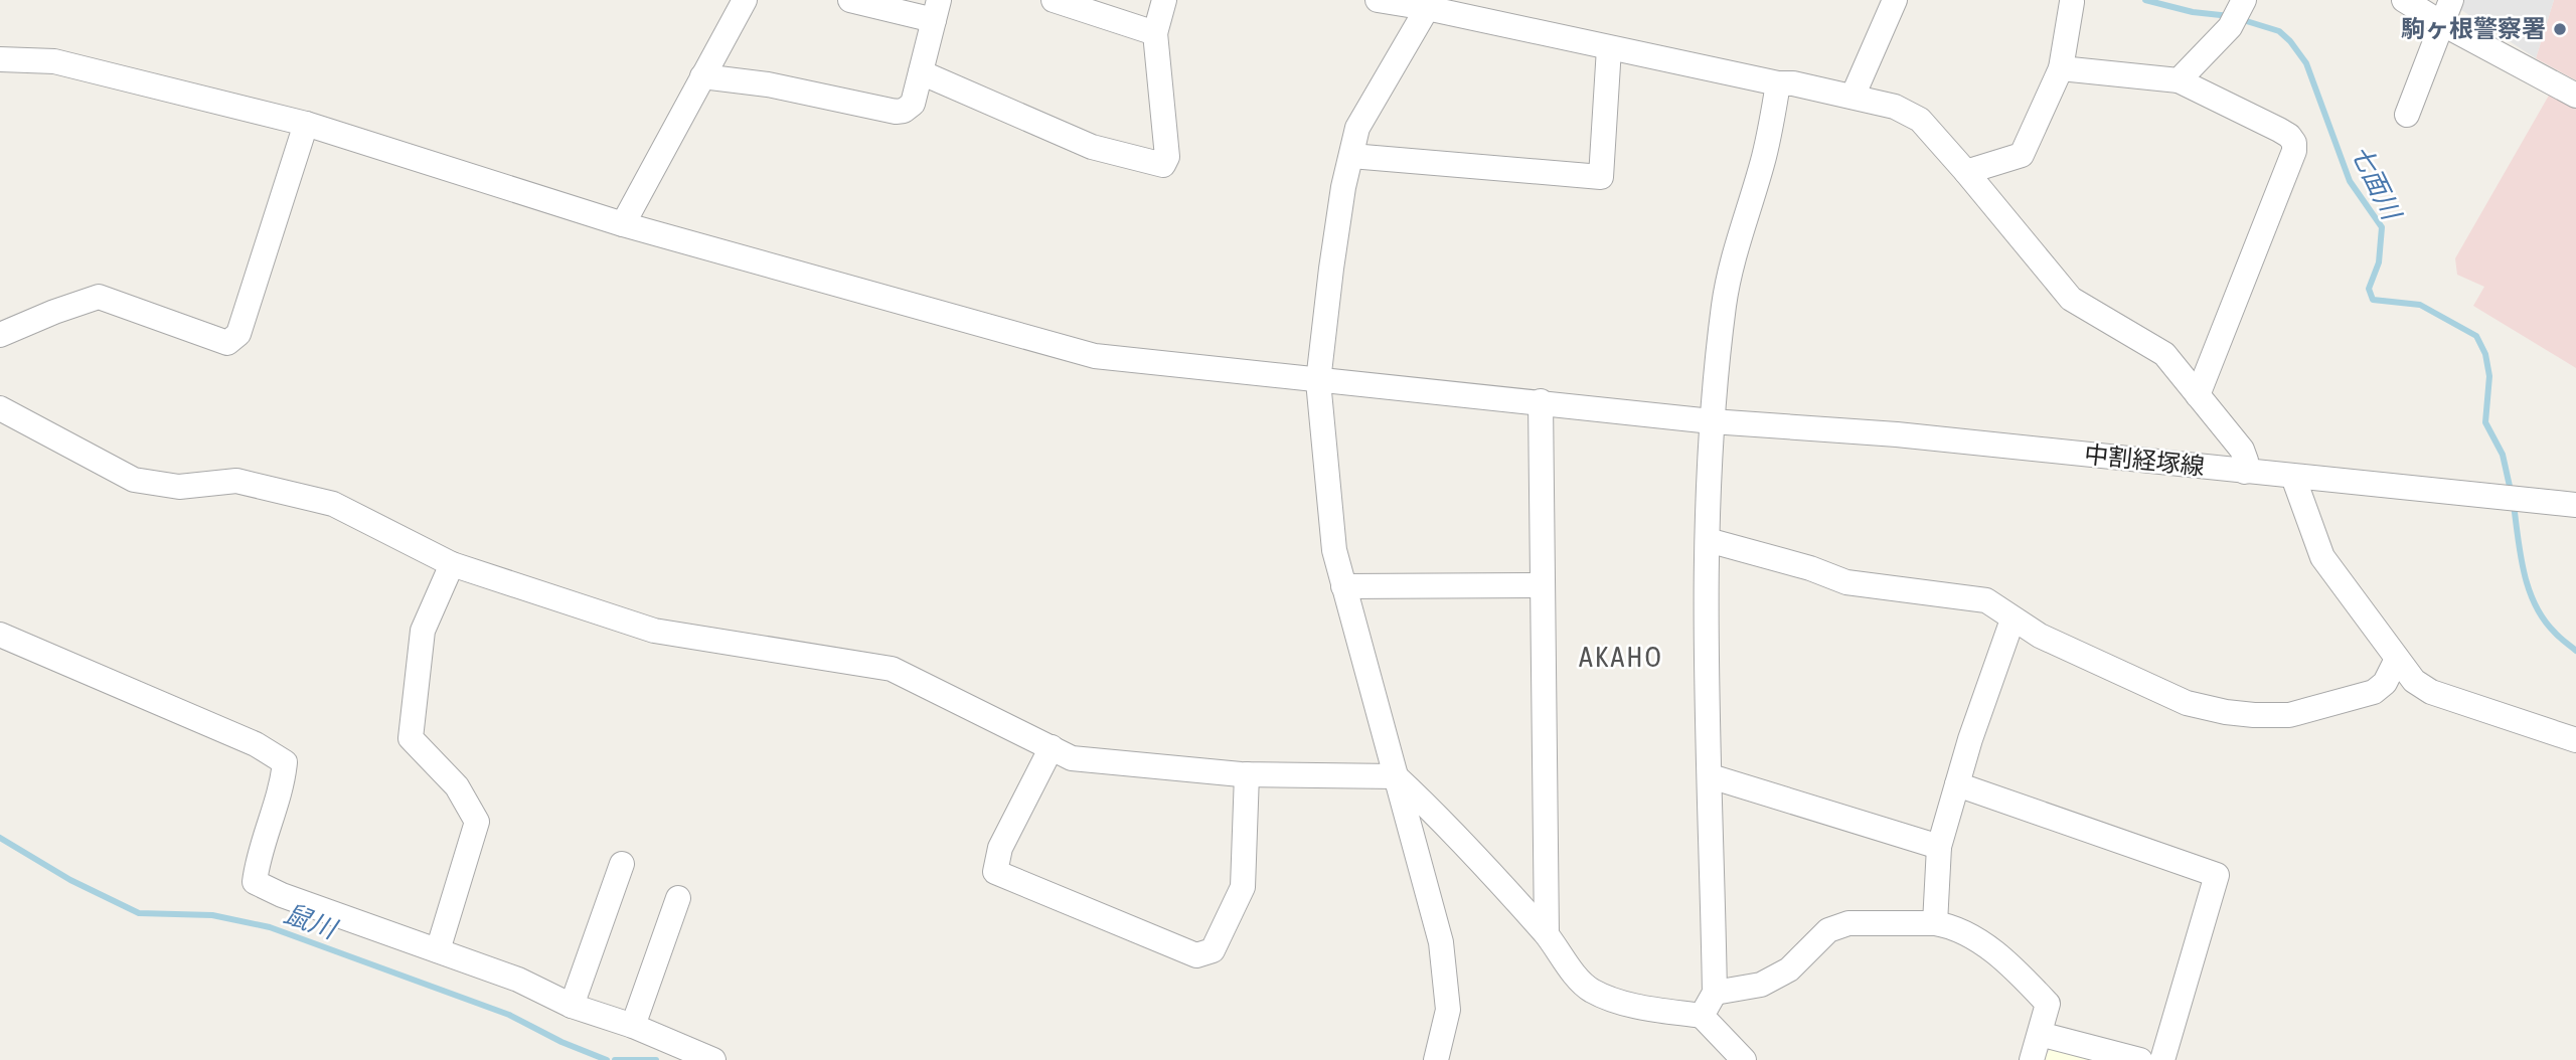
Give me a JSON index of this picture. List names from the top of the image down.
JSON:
{
  "streets": {
    "street": ["中割経塚線"]
  },
  "districts": ["AKAHO"],
  "water": ["七面川", "鼠川"],
  "places": ["駒ヶ根警察署"]
}
